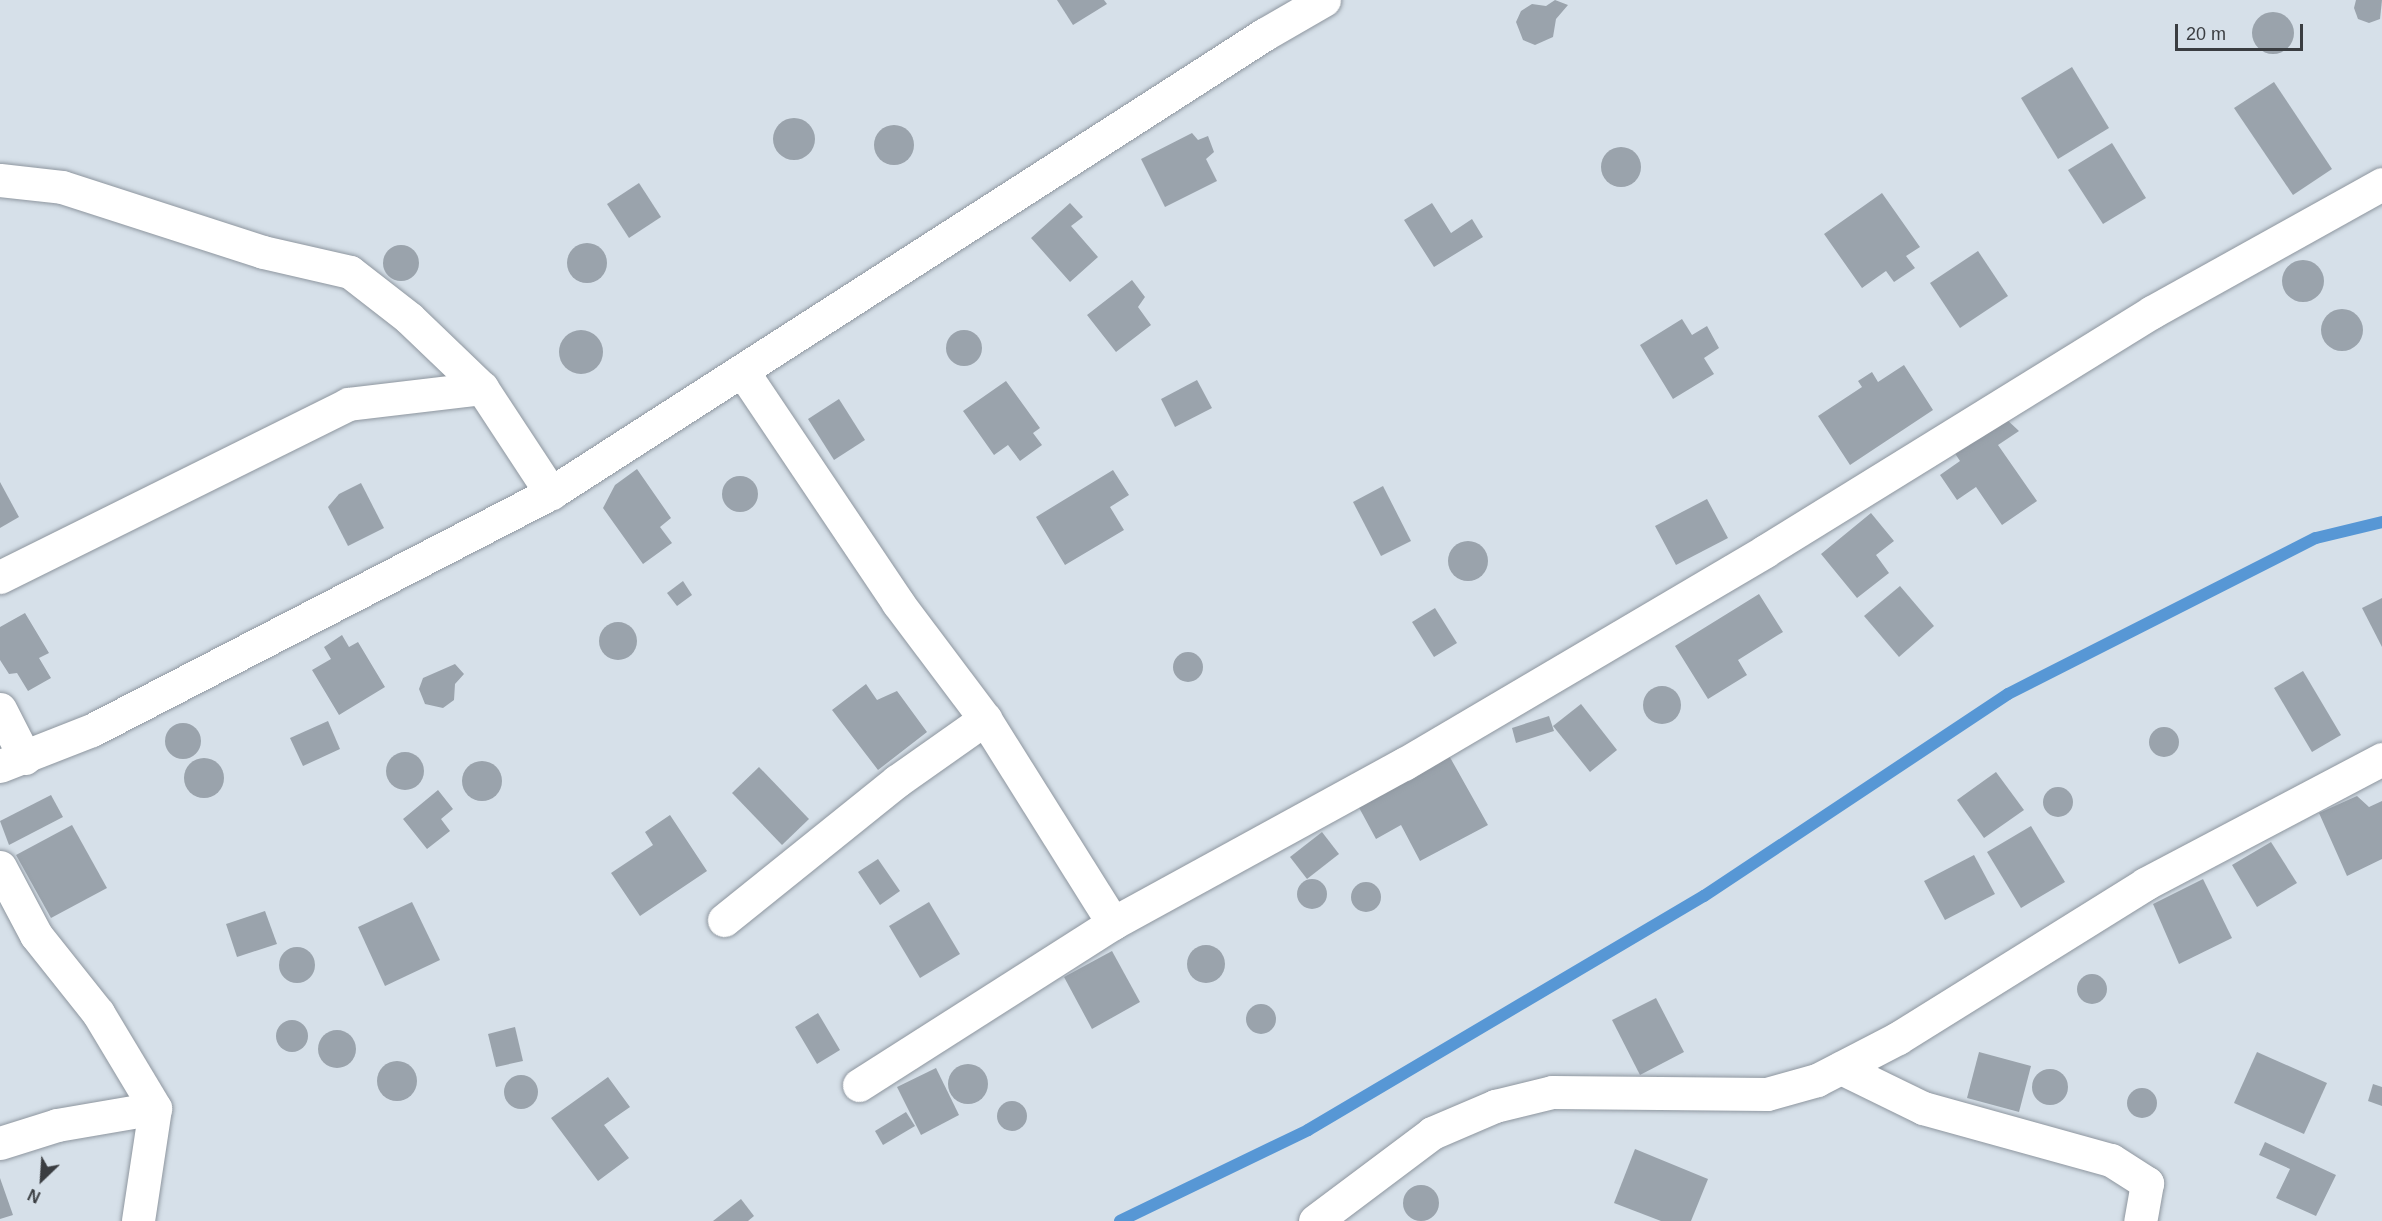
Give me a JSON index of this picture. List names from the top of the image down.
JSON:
{
  "scale_bar": "20 m",
  "north": "bottom left"
}
